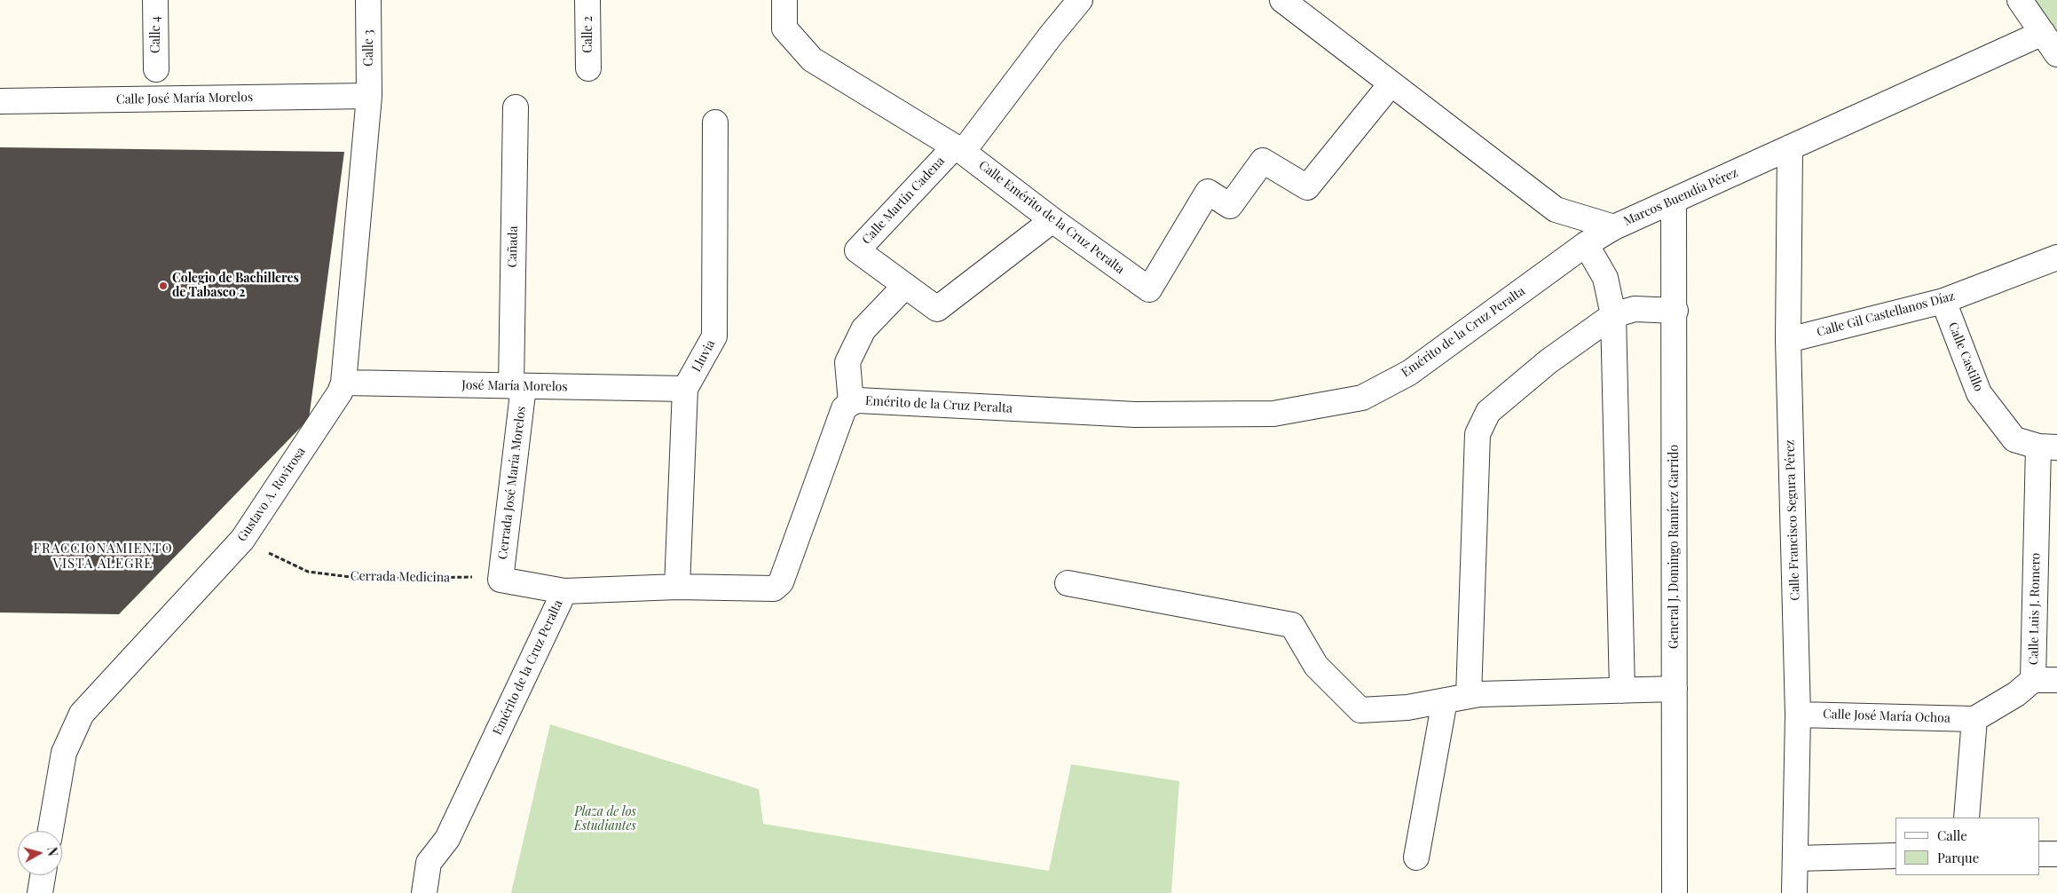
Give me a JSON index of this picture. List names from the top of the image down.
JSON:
{
  "streets": {
    "street": [
      "Calle 4",
      "Calle 2",
      "Calle 3",
      "Calle José María Morelos",
      "Marcos Buendía Pérez",
      "Calle Martín Cadena",
      "Calle Emérito de la Cruz Peralta",
      "Cañada",
      "Calle Gil Castellanos Díaz",
      "Emérito de la Cruz Peralta",
      "Lluvia",
      "Calle Castillo",
      "José María Morelos",
      "Cerrada José María Morelos",
      "Gustavo A. Rovirosa",
      "Calle Francisco Segura Pérez",
      "General J. Domingo Ramírez Garrido",
      "Calle Luis J. Romero",
      "Calle José María Ochoa"
    ],
    "path": ["Cerrada Medicina"]
  },
  "crossings": [
    ["Calle 3", "Calle José María Morelos"],
    ["Calle 3", "Gustavo A. Rovirosa"],
    ["Calle José María Morelos", "Gustavo A. Rovirosa"],
    ["Marcos Buendía Pérez", "Calle Emérito de la Cruz Peralta"],
    ["Marcos Buendía Pérez", "Emérito de la Cruz Peralta"],
    ["Marcos Buendía Pérez", "Calle Francisco Segura Pérez"],
    ["Marcos Buendía Pérez", "General J. Domingo Ramírez Garrido"],
    ["Calle Martín Cadena", "Calle Emérito de la Cruz Peralta"],
    ["Cañada", "José María Morelos"],
    ["Cañada", "Cerrada José María Morelos"],
    ["Calle Gil Castellanos Díaz", "Calle Castillo"],
    ["Calle Gil Castellanos Díaz", "Calle Francisco Segura Pérez"],
    ["Emérito de la Cruz Peralta", "Lluvia"],
    ["Lluvia", "José María Morelos"],
    ["Calle Castillo", "Calle Luis J. Romero"],
    ["José María Morelos", "Cerrada José María Morelos"],
    ["José María Morelos", "Gustavo A. Rovirosa"],
    ["Cerrada José María Morelos", "Cerrada Medicina"],
    ["Gustavo A. Rovirosa", "Cerrada Medicina"],
    ["Calle Francisco Segura Pérez", "Calle José María Ochoa"],
    ["Calle Luis J. Romero", "Calle José María Ochoa"]
  ],
  "districts": ["FRACCIONAMIENTO VISTA ALEGRE"],
  "parks": ["Plaza de los Estudiantes"],
  "places": ["Colegio de Bachilleres de Tabasco 2"],
  "legend": ["Calle", "Parque"],
  "north": "right"
}
